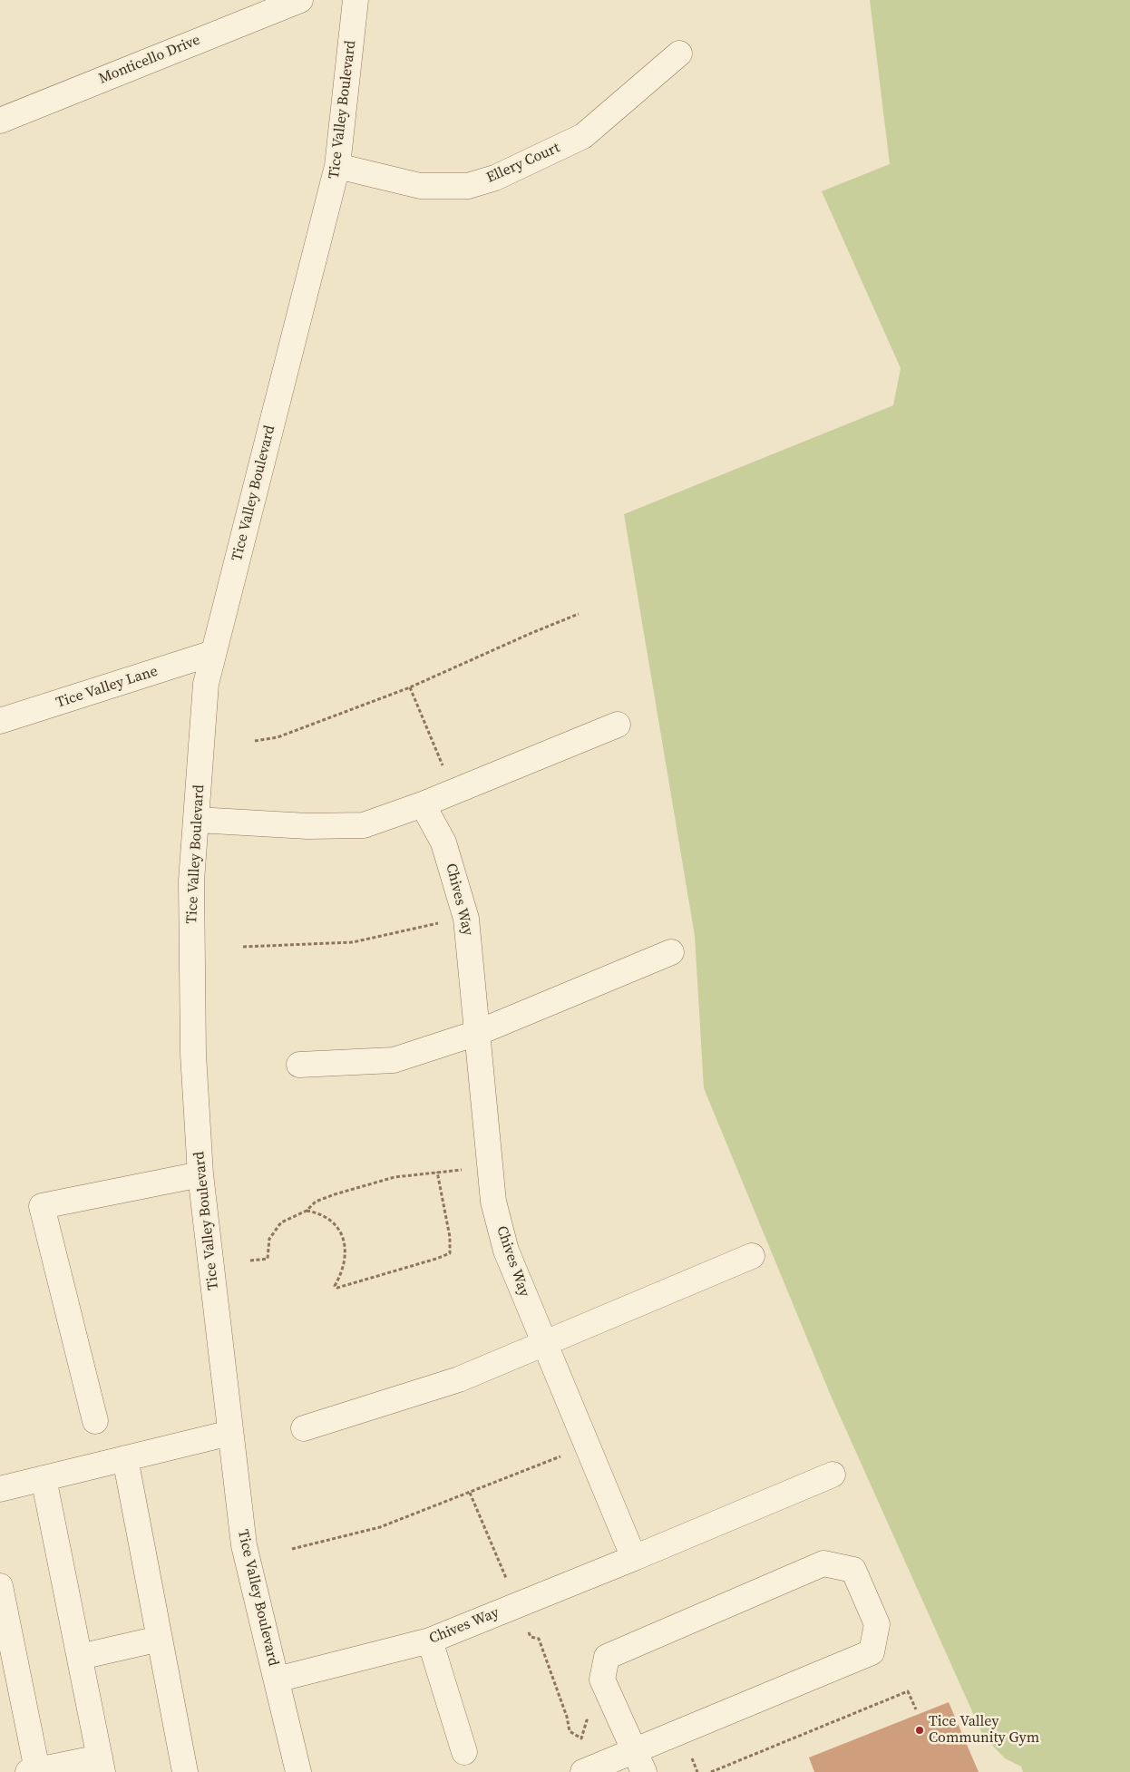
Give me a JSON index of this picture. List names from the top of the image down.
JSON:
{
  "streets": {
    "street": [
      "Monticello Drive",
      "Tice Valley Boulevard",
      "Ellery Court",
      "Tice Valley Lane",
      "Chives Way"
    ]
  },
  "crossings": [
    ["Tice Valley Boulevard", "Ellery Court"],
    ["Tice Valley Boulevard", "Tice Valley Lane"],
    ["Tice Valley Boulevard", "Chives Way"]
  ],
  "places": ["Tice Valley Community Gym"]
}
